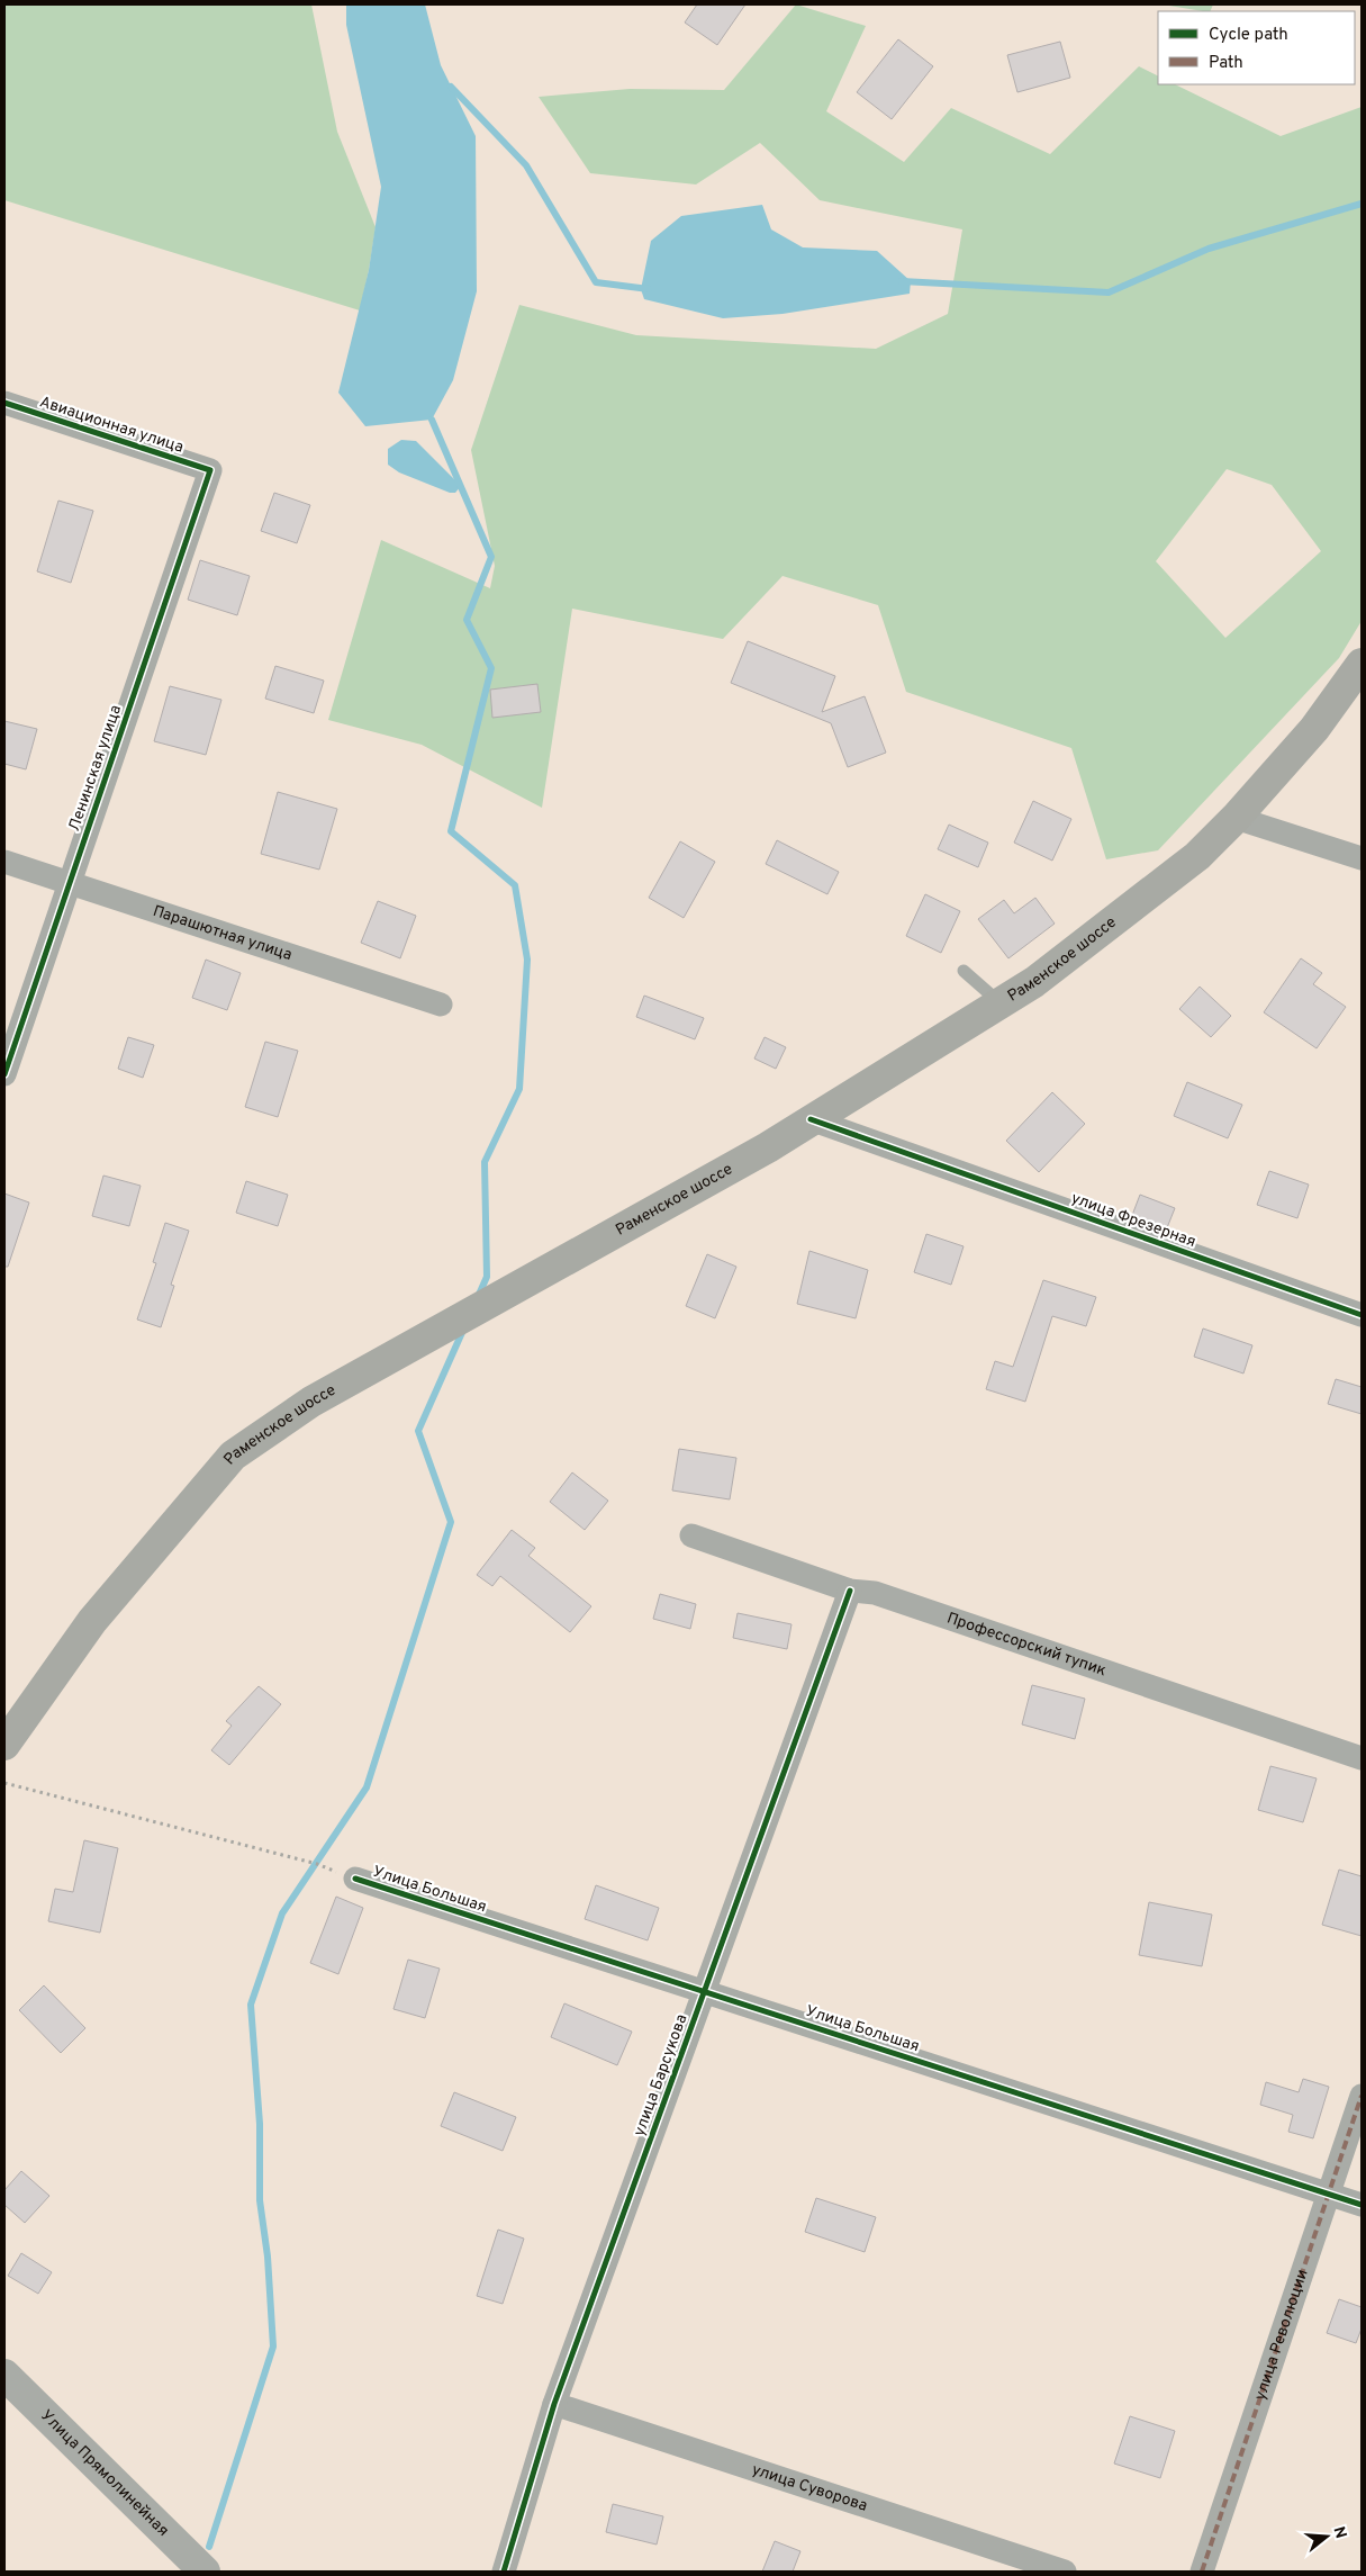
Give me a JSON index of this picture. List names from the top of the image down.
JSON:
{
  "streets": {
    "main road": ["Раменское шоссе"],
    "street": [
      "Авиационная улица",
      "Ленинская улица",
      "Парашютная улица",
      "улица Фрезерная",
      "Профессорский тупик",
      "Улица Большая",
      "улица Барсукова",
      "улица Революции",
      "Улица Прямолинейная",
      "улица Суворова"
    ]
  },
  "crossings": [
    ["Авиационная улица", "Ленинская улица"],
    ["Ленинская улица", "Парашютная улица"],
    ["Раменское шоссе", "улица Фрезерная"],
    ["Профессорский тупик", "улица Барсукова"],
    ["Улица Большая", "улица Барсукова"],
    ["Улица Большая", "улица Революции"],
    ["улица Барсукова", "улица Суворова"]
  ],
  "legend": ["Cycle path", "Path"],
  "north": "right"
}
